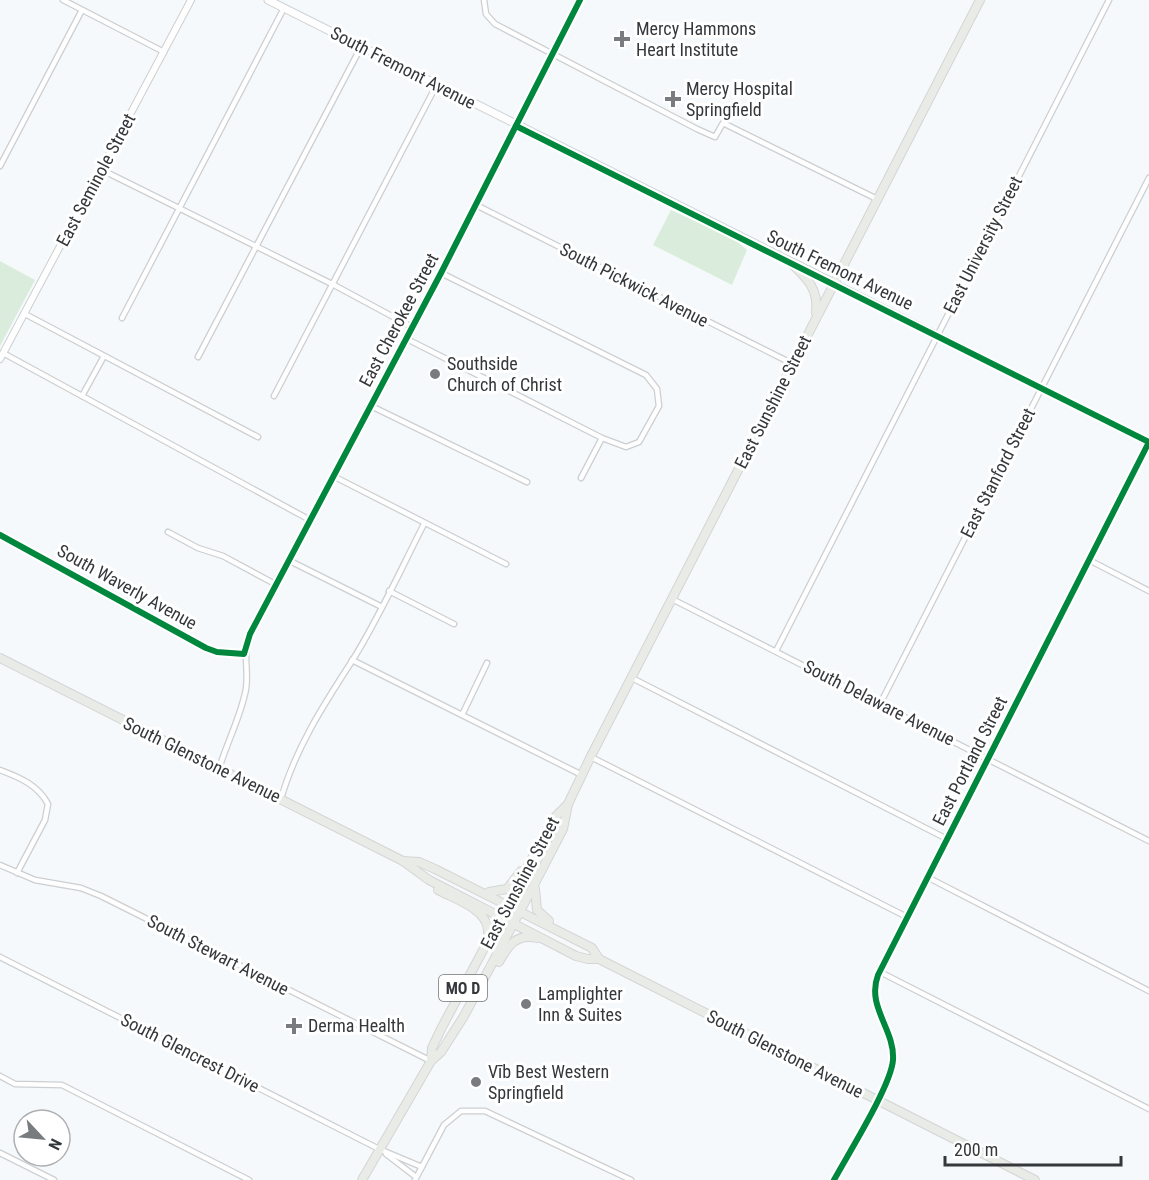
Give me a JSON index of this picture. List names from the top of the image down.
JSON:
{
  "streets": {
    "main road": [
      "South Fremont Avenue",
      "East Sunshine Street",
      "South Glenstone Avenue",
      "MO D"
    ],
    "street": [
      "East Seminole Street",
      "East University Street",
      "South Pickwick Avenue",
      "East Cherokee Street",
      "East Stanford Street",
      "South Waverly Avenue",
      "South Delaware Avenue",
      "East Portland Street",
      "South Stewart Avenue",
      "South Glencrest Drive"
    ]
  },
  "crossings": [
    ["South Fremont Avenue", "East University Street"],
    ["South Fremont Avenue", "East Cherokee Street"],
    ["South Fremont Avenue", "East Sunshine Street"],
    ["South Fremont Avenue", "East Stanford Street"],
    ["South Fremont Avenue", "East Portland Street"],
    ["East University Street", "South Delaware Avenue"],
    ["South Pickwick Avenue", "East Cherokee Street"],
    ["South Pickwick Avenue", "East Sunshine Street"],
    ["East Cherokee Street", "South Waverly Avenue"],
    ["East Cherokee Street", "South Glenstone Avenue"],
    ["East Sunshine Street", "South Delaware Avenue"],
    ["East Sunshine Street", "South Glenstone Avenue"],
    ["East Sunshine Street", "South Stewart Avenue"],
    ["East Sunshine Street", "South Glencrest Drive"],
    ["East Stanford Street", "South Delaware Avenue"],
    ["South Delaware Avenue", "East Portland Street"],
    ["South Glenstone Avenue", "East Portland Street"]
  ],
  "places": {
    "health": ["Mercy Hammons Heart Institute", "Mercy Hospital Springfield", "Derma Health"],
    "other": ["Southside Church of Christ", "Lamplighter Inn & Suites", "Vīb Best Western Springfield"]
  },
  "scale_bar": "200 m",
  "north": "bottom right"
}
